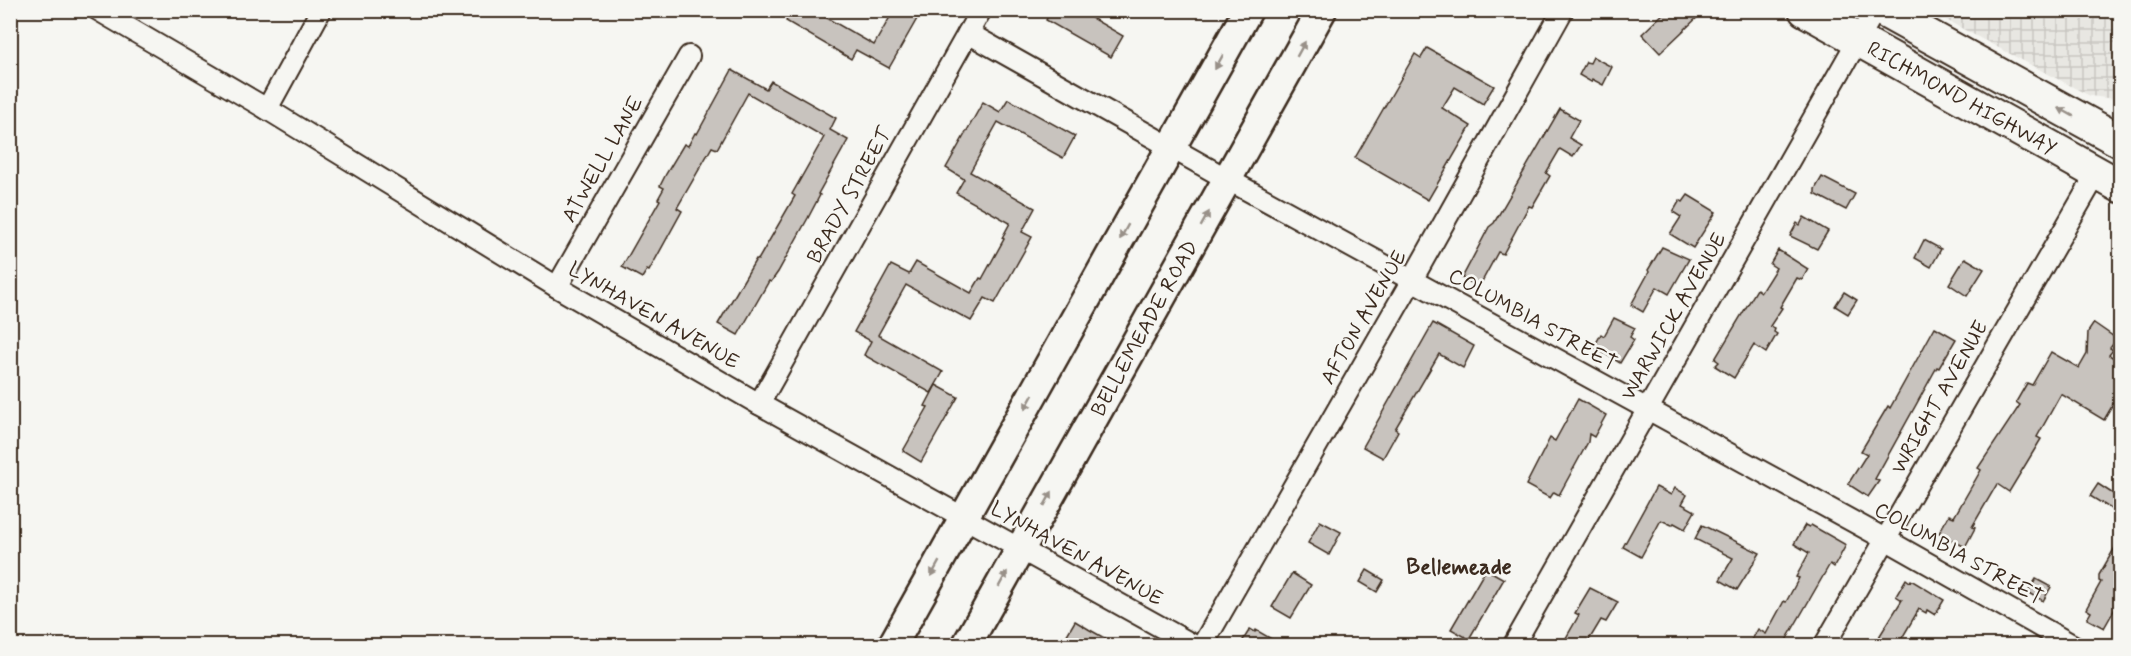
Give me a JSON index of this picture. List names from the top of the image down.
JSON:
{
  "streets": {
    "main road": ["RICHMOND HIGHWAY", "BELLEMEADE ROAD"],
    "street": [
      "ATWELL LANE",
      "BRADY STREET",
      "LYNHAVEN AVENUE",
      "WARWICK AVENUE",
      "AFTON AVENUE",
      "COLUMBIA STREET",
      "WRIGHT AVENUE"
    ]
  },
  "crossings": [
    ["RICHMOND HIGHWAY", "WARWICK AVENUE"],
    ["RICHMOND HIGHWAY", "WRIGHT AVENUE"],
    ["ATWELL LANE", "LYNHAVEN AVENUE"],
    ["BRADY STREET", "LYNHAVEN AVENUE"],
    ["BRADY STREET", "COLUMBIA STREET"],
    ["LYNHAVEN AVENUE", "BELLEMEADE ROAD"],
    ["WARWICK AVENUE", "COLUMBIA STREET"],
    ["AFTON AVENUE", "COLUMBIA STREET"],
    ["COLUMBIA STREET", "BELLEMEADE ROAD"],
    ["COLUMBIA STREET", "WRIGHT AVENUE"]
  ],
  "districts": ["Bellemeade"]
}
